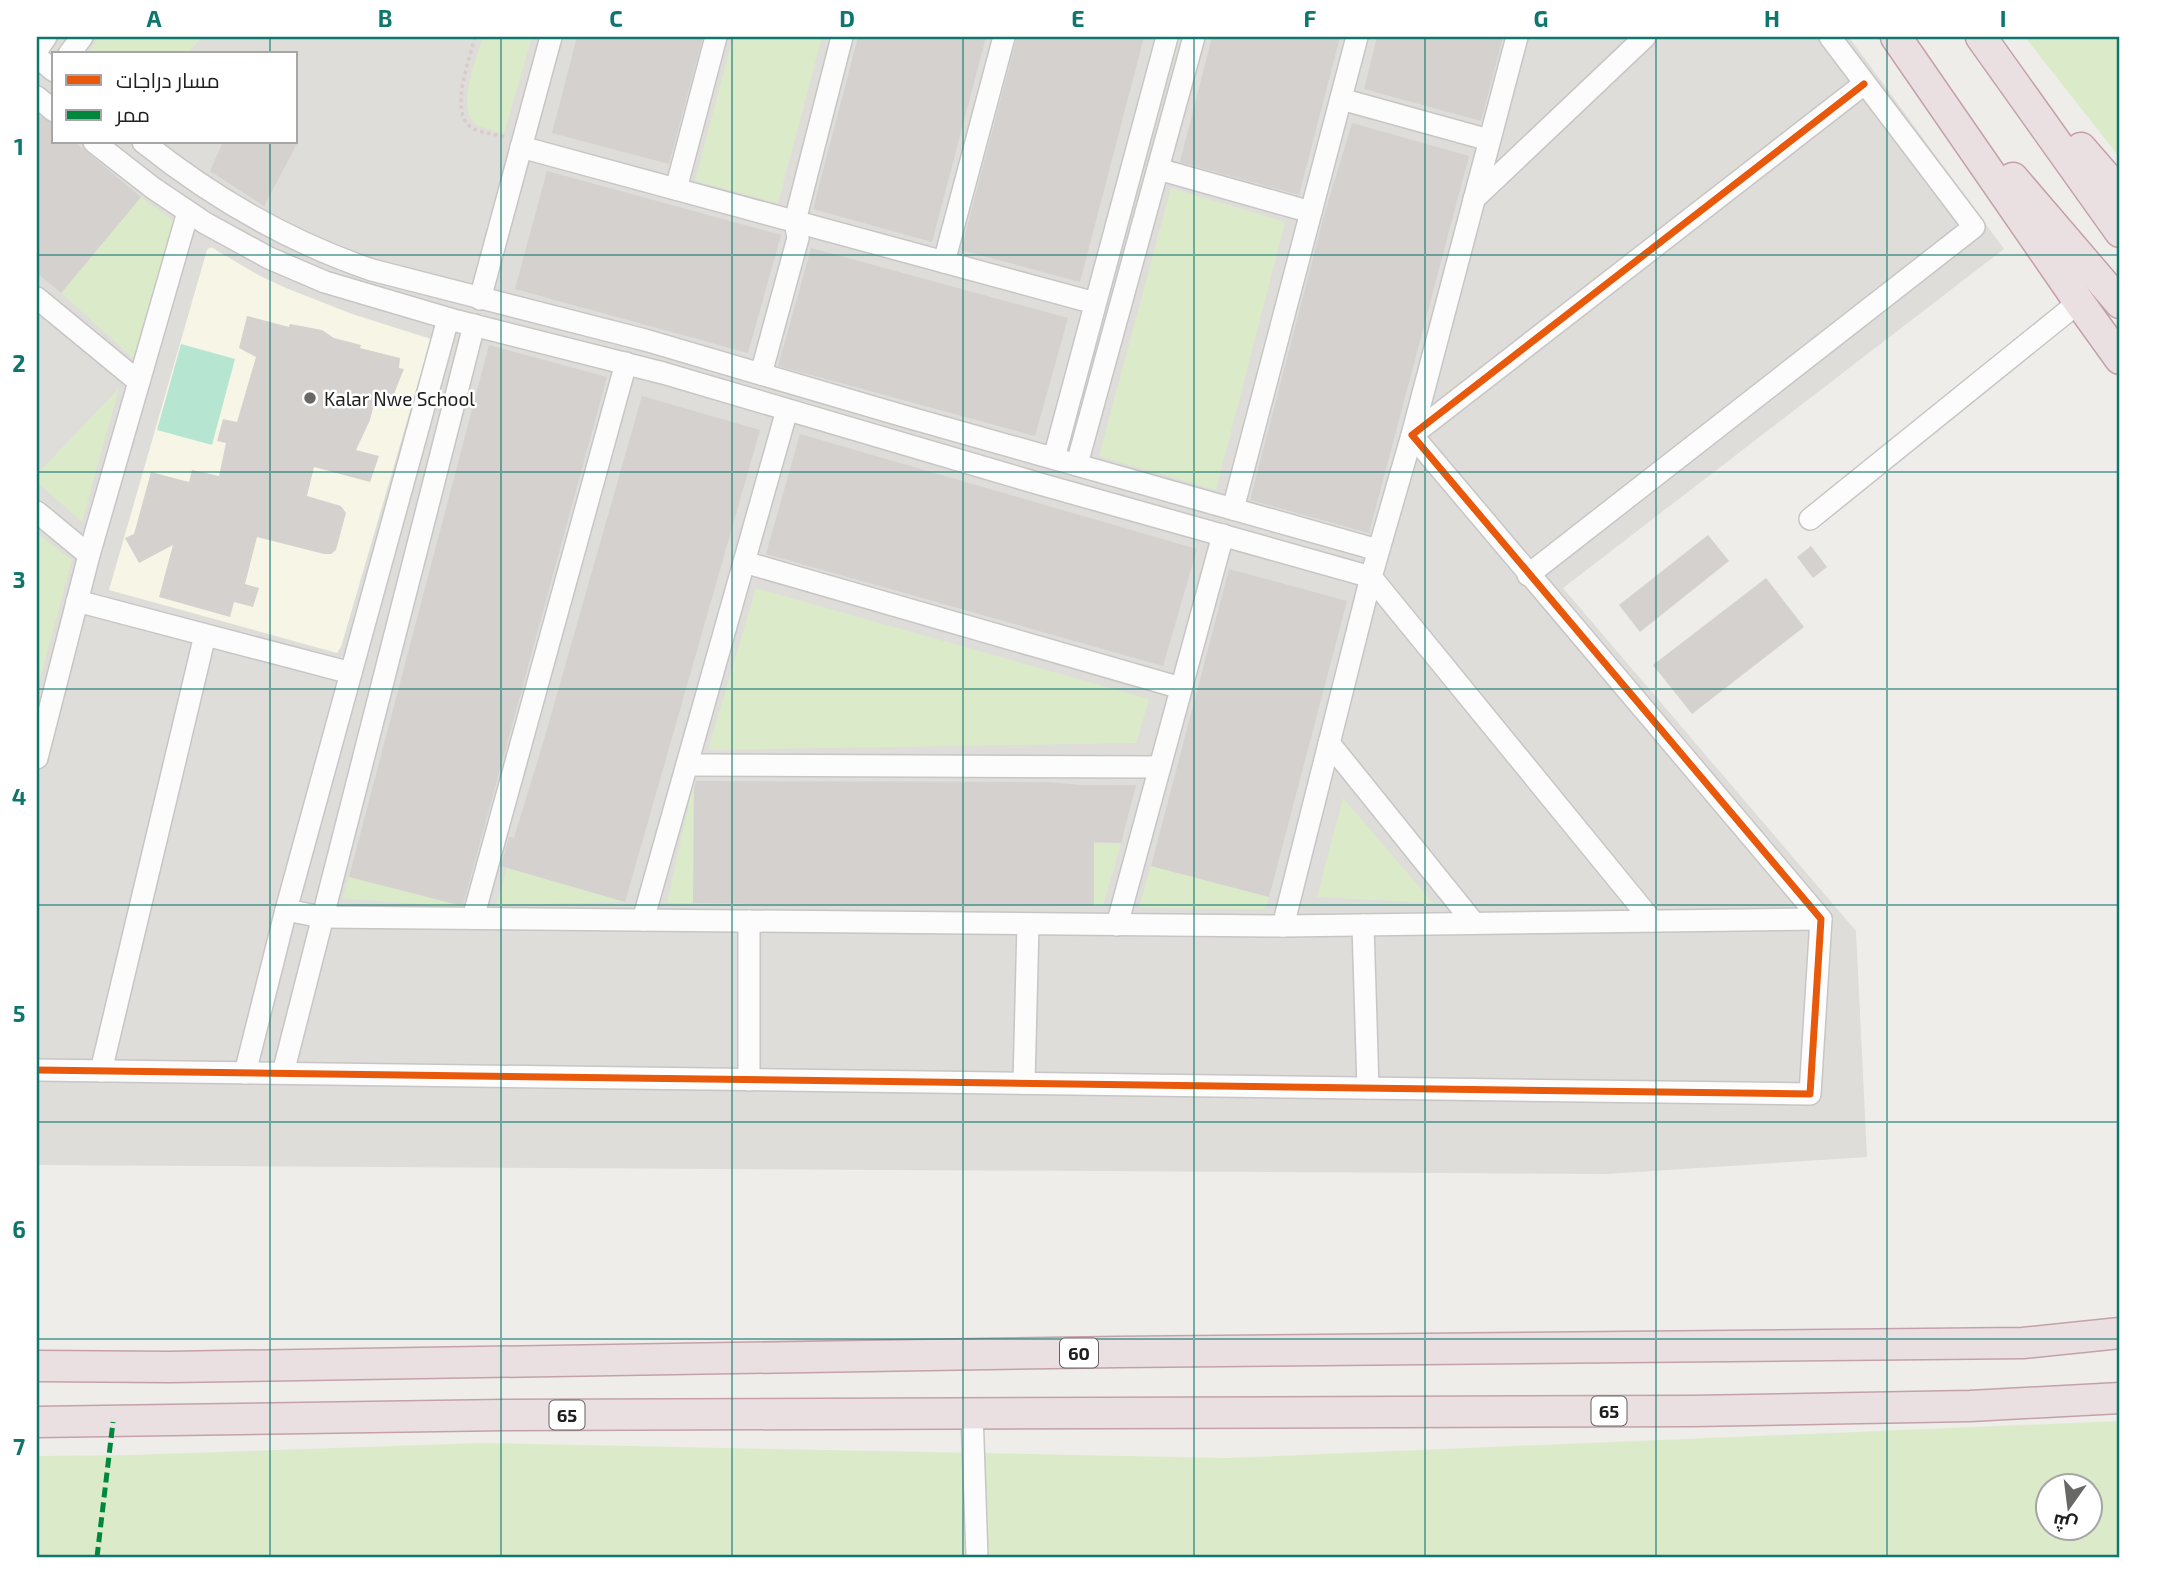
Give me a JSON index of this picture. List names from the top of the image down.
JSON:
{
  "streets": {
    "highway": ["60", "65"]
  },
  "places": ["Kalar Nwe School"],
  "legend": ["مسار دراجات", "ممر"],
  "north": "bottom",
  "grid": {
    "columns": [
      "A",
      "B",
      "C",
      "D",
      "E",
      "F",
      "G",
      "H",
      "I"
    ],
    "rows": [
      "1",
      "2",
      "3",
      "4",
      "5",
      "6",
      "7"
    ]
  }
}
